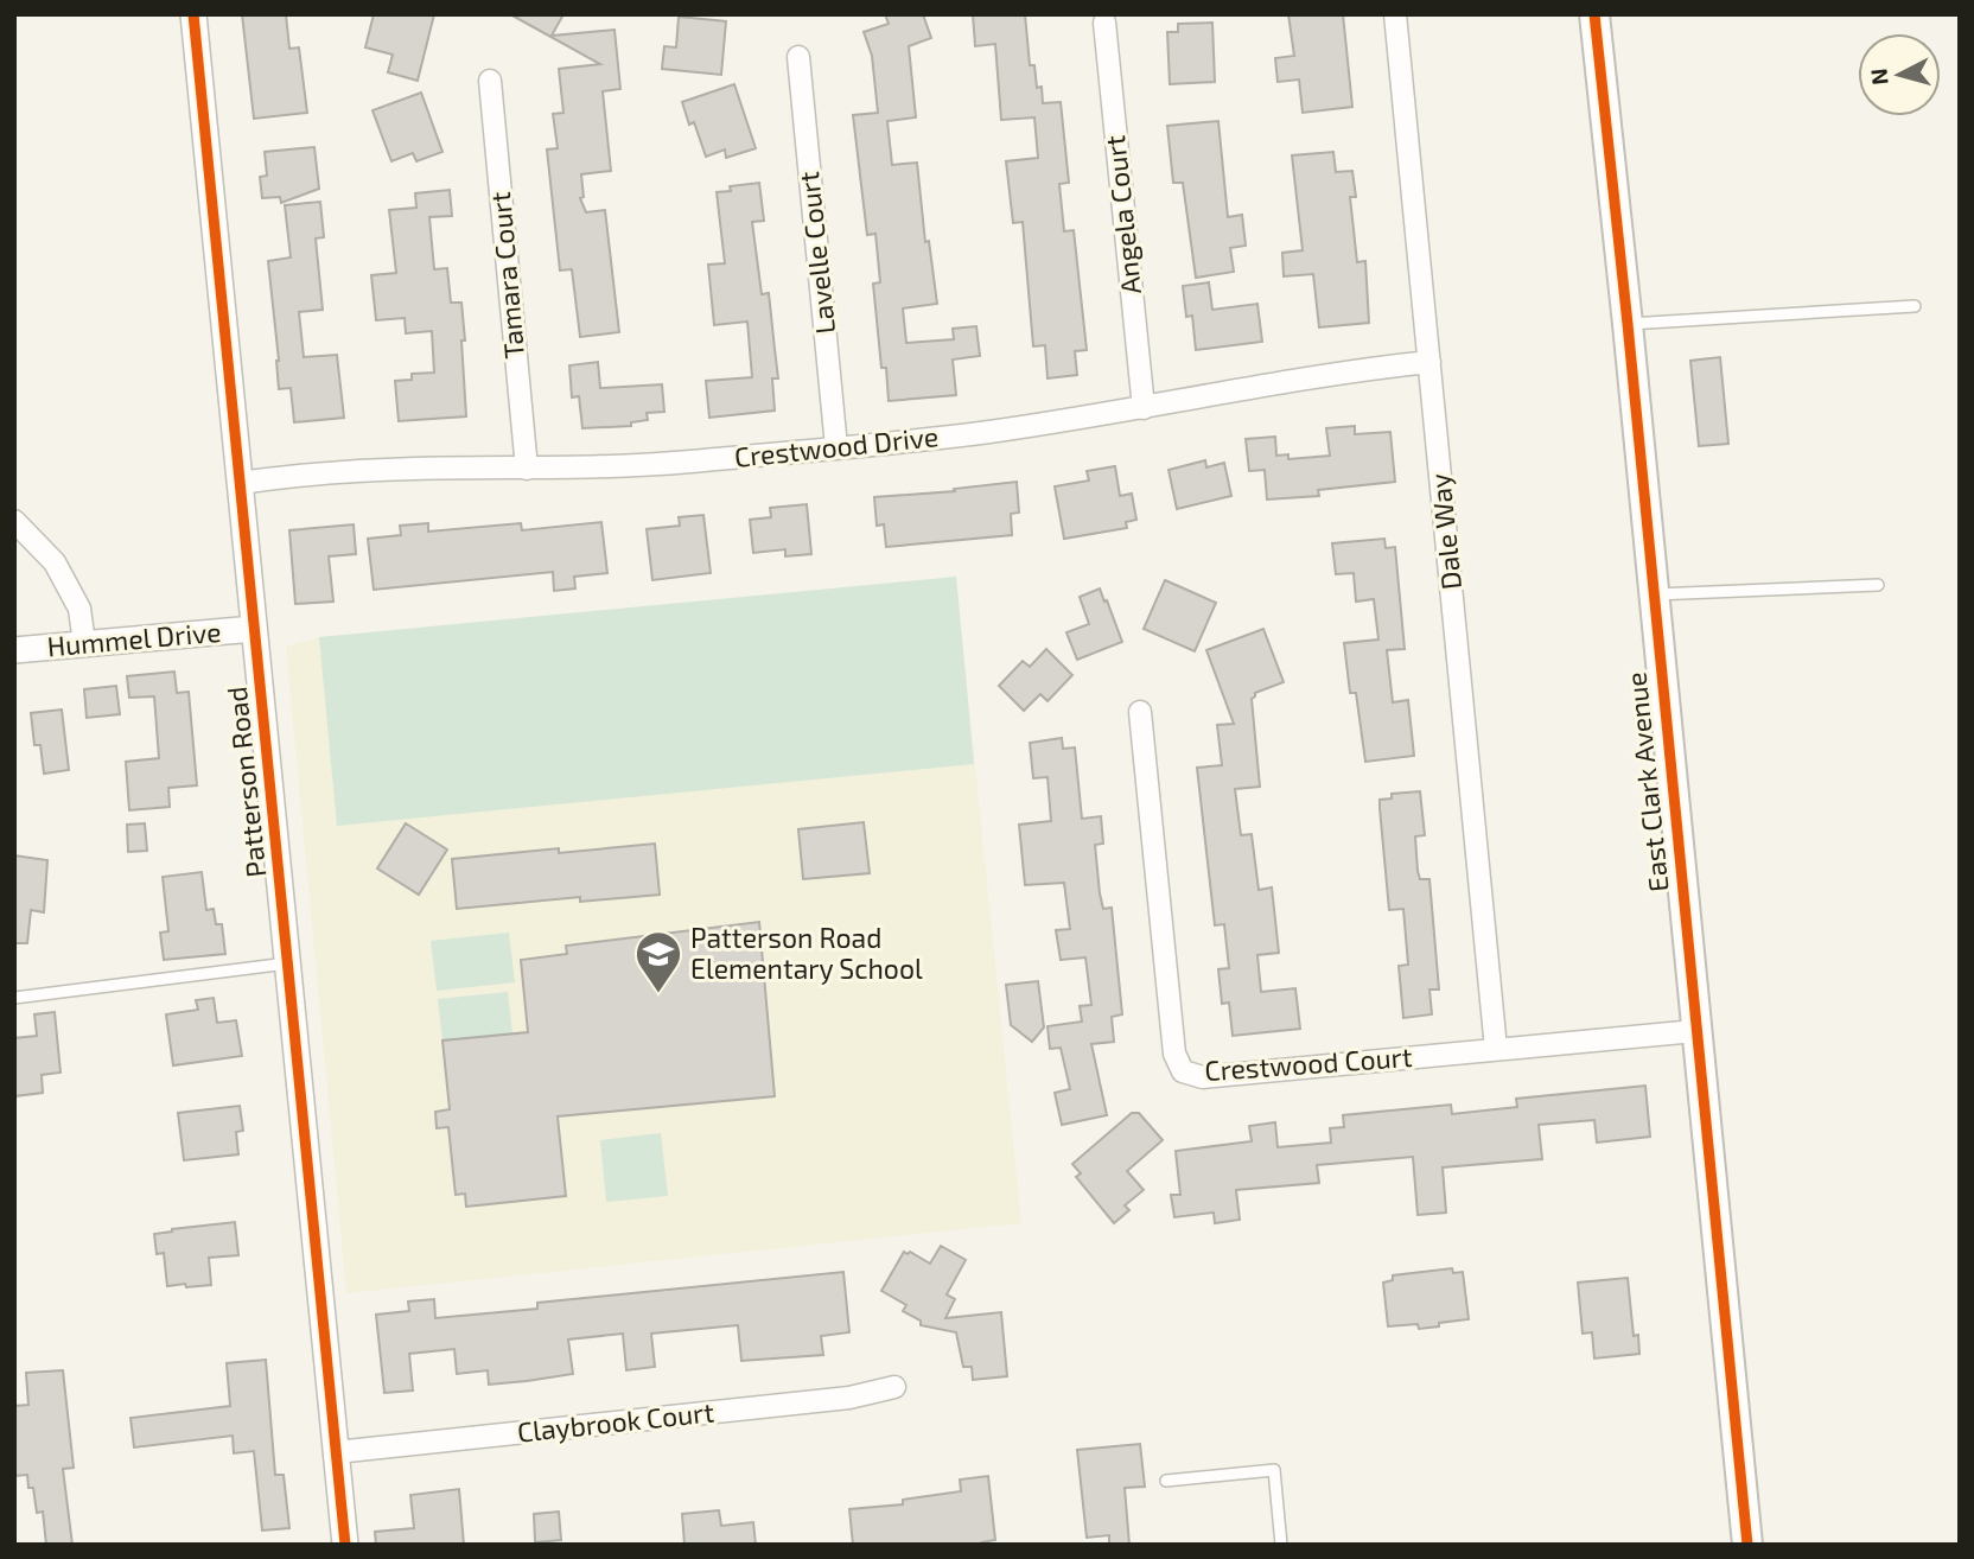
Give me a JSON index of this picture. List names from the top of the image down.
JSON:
{
  "streets": {
    "main road": ["East Clark Avenue"],
    "street": [
      "Angela Court",
      "Lavelle Court",
      "Tamara Court",
      "Crestwood Drive",
      "Dale Way",
      "Hummel Drive",
      "Patterson Road",
      "Crestwood Court",
      "Claybrook Court"
    ]
  },
  "crossings": [
    ["Angela Court", "Crestwood Drive"],
    ["Lavelle Court", "Crestwood Drive"],
    ["Tamara Court", "Crestwood Drive"],
    ["Crestwood Drive", "Dale Way"],
    ["Crestwood Drive", "Patterson Road"],
    ["Dale Way", "Crestwood Court"],
    ["Hummel Drive", "Patterson Road"],
    ["Patterson Road", "Claybrook Court"],
    ["East Clark Avenue", "Crestwood Court"]
  ],
  "places": {
    "school or university": ["Patterson Road Elementary School"]
  },
  "north": "left"
}
